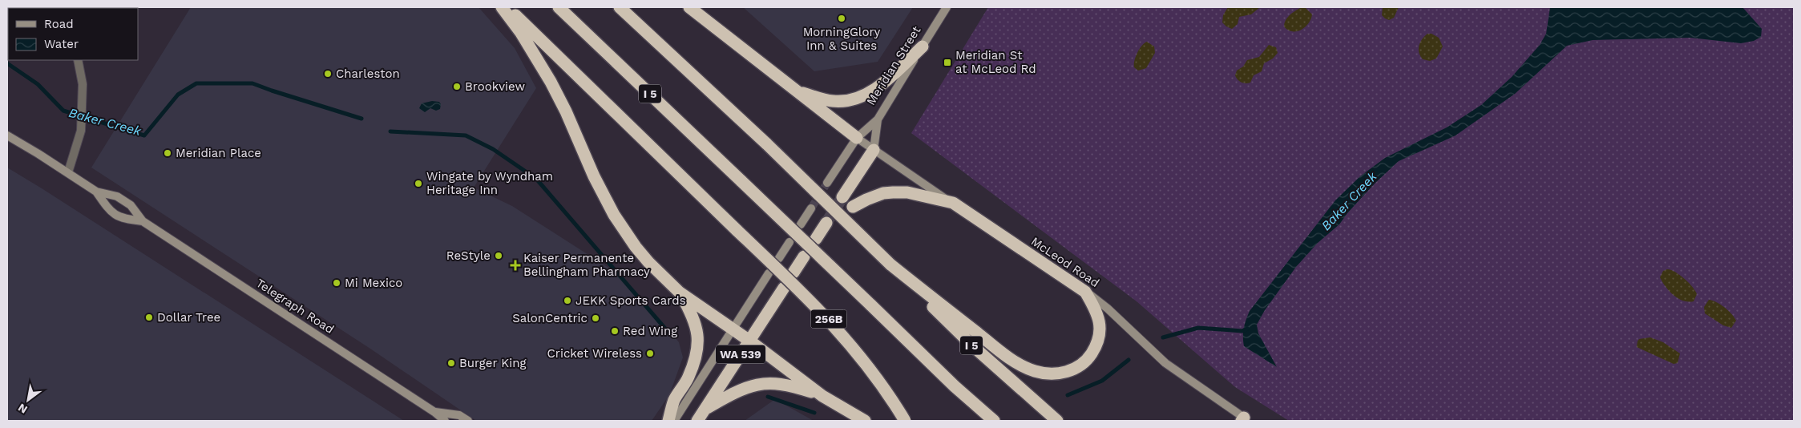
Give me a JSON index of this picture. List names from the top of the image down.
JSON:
{
  "streets": {
    "highway": [
      "Meridian Street",
      "I 5",
      "McLeod Road",
      "256B",
      "WA 539"
    ],
    "main road": ["Telegraph Road"]
  },
  "crossings": [
    ["Meridian Street", "McLeod Road"]
  ],
  "water": ["Baker Creek"],
  "places": {
    "other": [
      "MorningGlory Inn & Suites",
      "Charleston",
      "Brookview",
      "Meridian Place",
      "Wingate by Wyndham Heritage Inn",
      "ReStyle",
      "Mi Mexico",
      "JEKK Sports Cards",
      "Dollar Tree",
      "SalonCentric",
      "Red Wing",
      "Cricket Wireless",
      "Burger King"
    ],
    "transit": ["Meridian St at McLeod Rd"],
    "health": ["Kaiser Permanente Bellingham Pharmacy"]
  },
  "legend": ["Road", "Water"],
  "north": "bottom left"
}
